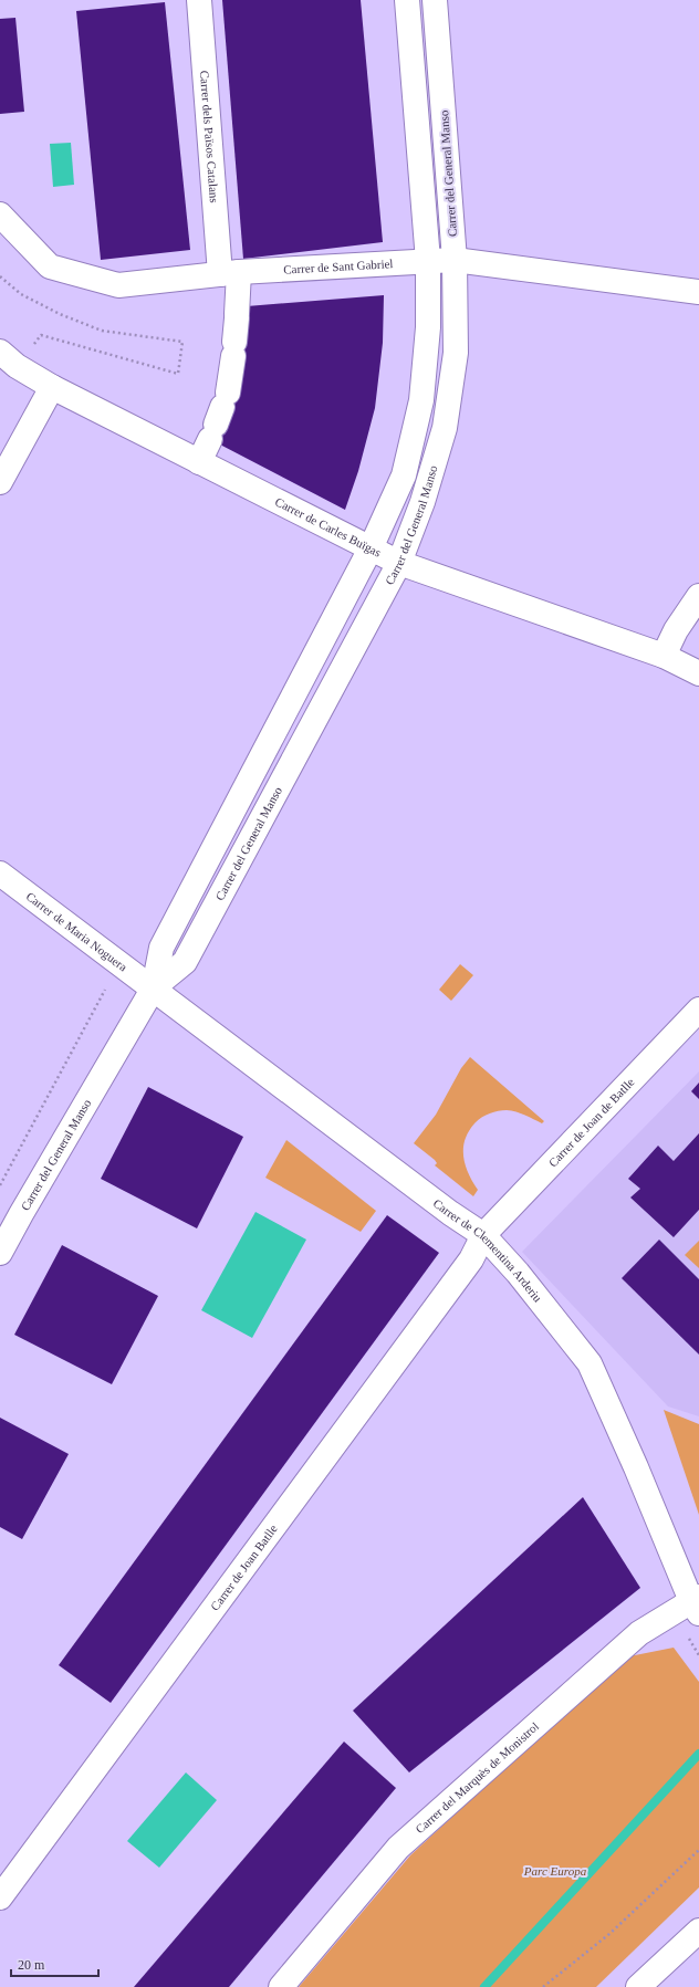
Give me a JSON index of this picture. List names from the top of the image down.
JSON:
{
  "streets": {
    "street": [
      "Carrer dels Països Catalans",
      "Carrer del General Manso",
      "Carrer de Sant Gabriel",
      "Carrer de Carles Buïgas",
      "Carrer de Maria Noguera",
      "Carrer de Joan de Batlle",
      "Carrer de Clementina Arderiu",
      "Carrer de Joan Batlle",
      "Carrer del Marquès de Monistrol"
    ]
  },
  "crossings": [
    ["Carrer dels Països Catalans", "Carrer de Sant Gabriel"],
    ["Carrer dels Països Catalans", "Carrer de Carles Buïgas"],
    ["Carrer del General Manso", "Carrer de Sant Gabriel"],
    ["Carrer del General Manso", "Carrer de Carles Buïgas"],
    ["Carrer del General Manso", "Carrer de Maria Noguera"],
    ["Carrer del General Manso", "Carrer de Clementina Arderiu"],
    ["Carrer de Maria Noguera", "Carrer de Clementina Arderiu"],
    ["Carrer de Joan de Batlle", "Carrer de Clementina Arderiu"],
    ["Carrer de Joan de Batlle", "Carrer de Joan Batlle"],
    ["Carrer de Clementina Arderiu", "Carrer de Joan Batlle"],
    ["Carrer de Clementina Arderiu", "Carrer del Marquès de Monistrol"]
  ],
  "parks": ["Parc Europa"],
  "scale_bar": "20 m"
}
